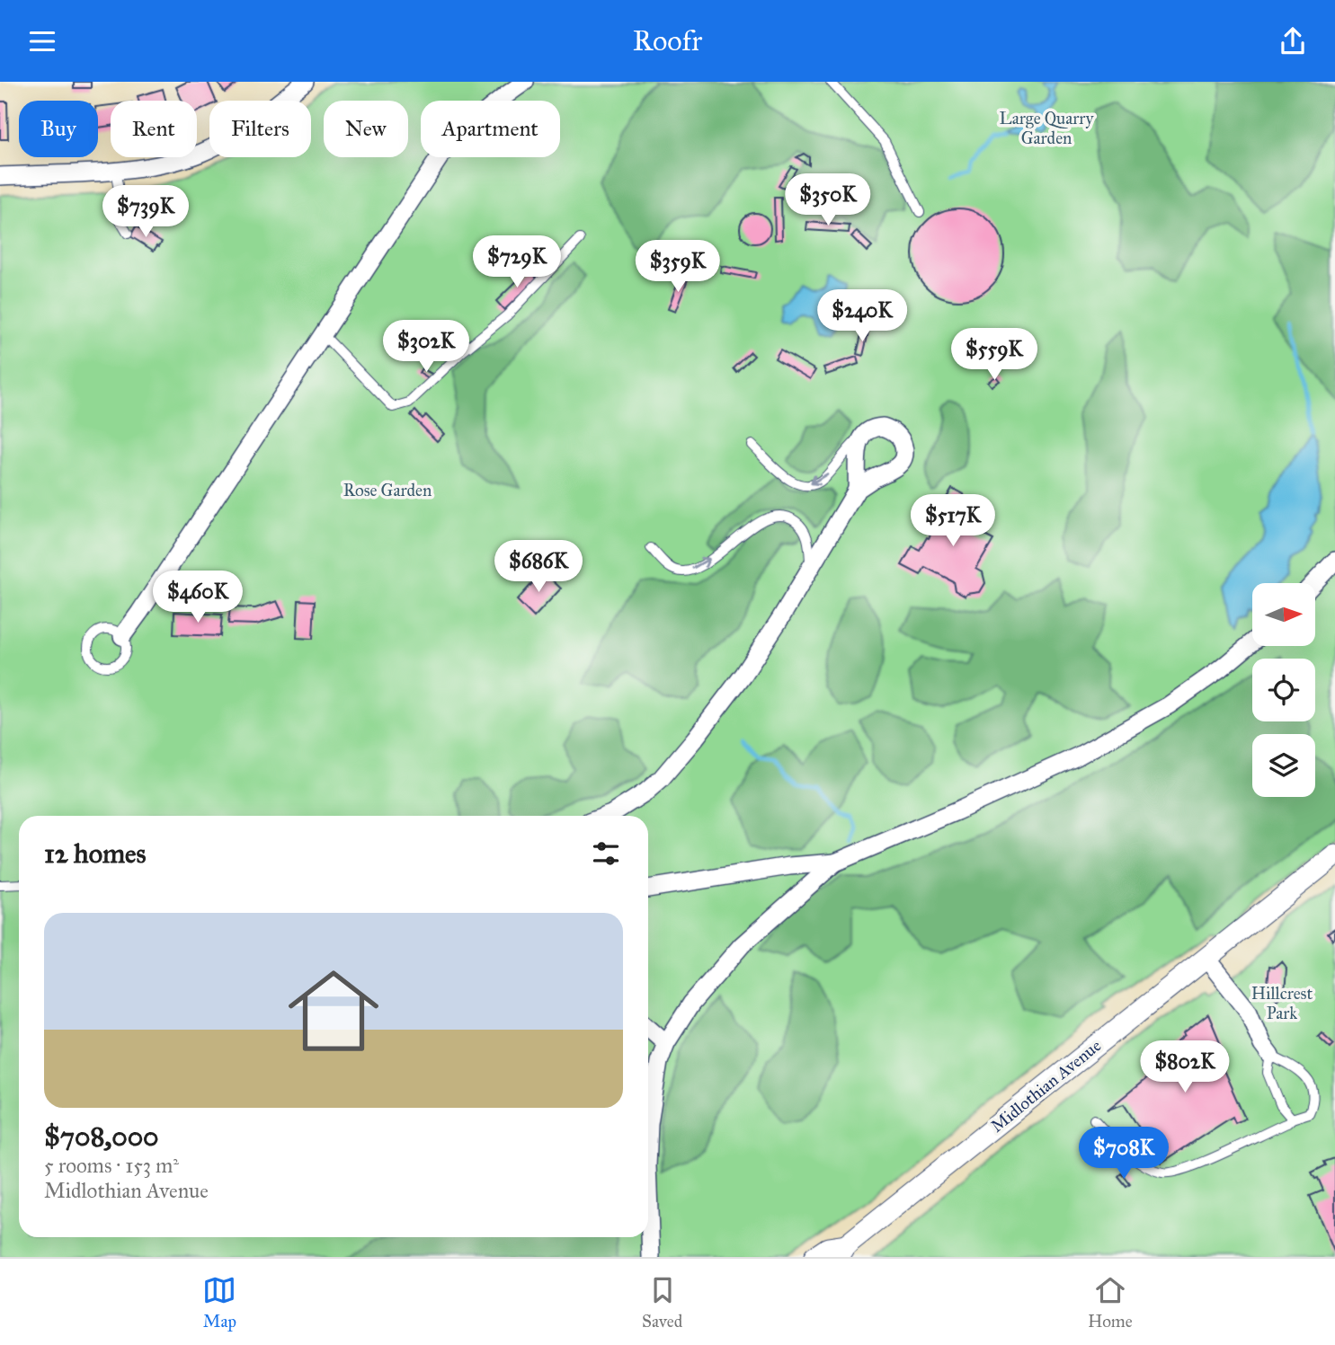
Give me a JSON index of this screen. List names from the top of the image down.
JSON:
{
  "streets": {
    "street": ["Midlothian Avenue"]
  },
  "parks": ["Large Quarry Garden", "Rose Garden", "Hillcrest Park"],
  "north": "right",
  "page": {
    "header": "Roofr",
    "chip": [
      "Buy",
      "Rent",
      "Filters",
      "New",
      "Apartment"
    ],
    "price": [
      "$350K",
      "$739K",
      "$729K",
      "$359K",
      "$240K",
      "$302K",
      "$559K",
      "$517K",
      "$686K",
      "$460K",
      "$802K",
      "$708K"
    ],
    "heading": "12 homes",
    "list": [
      {
        "name": "$708,000",
        "note": "5 rooms · 153 m² · Midlothian Avenue"
      }
    ],
    "tabs": ["Map", "Saved", "Home"]
  }
}
